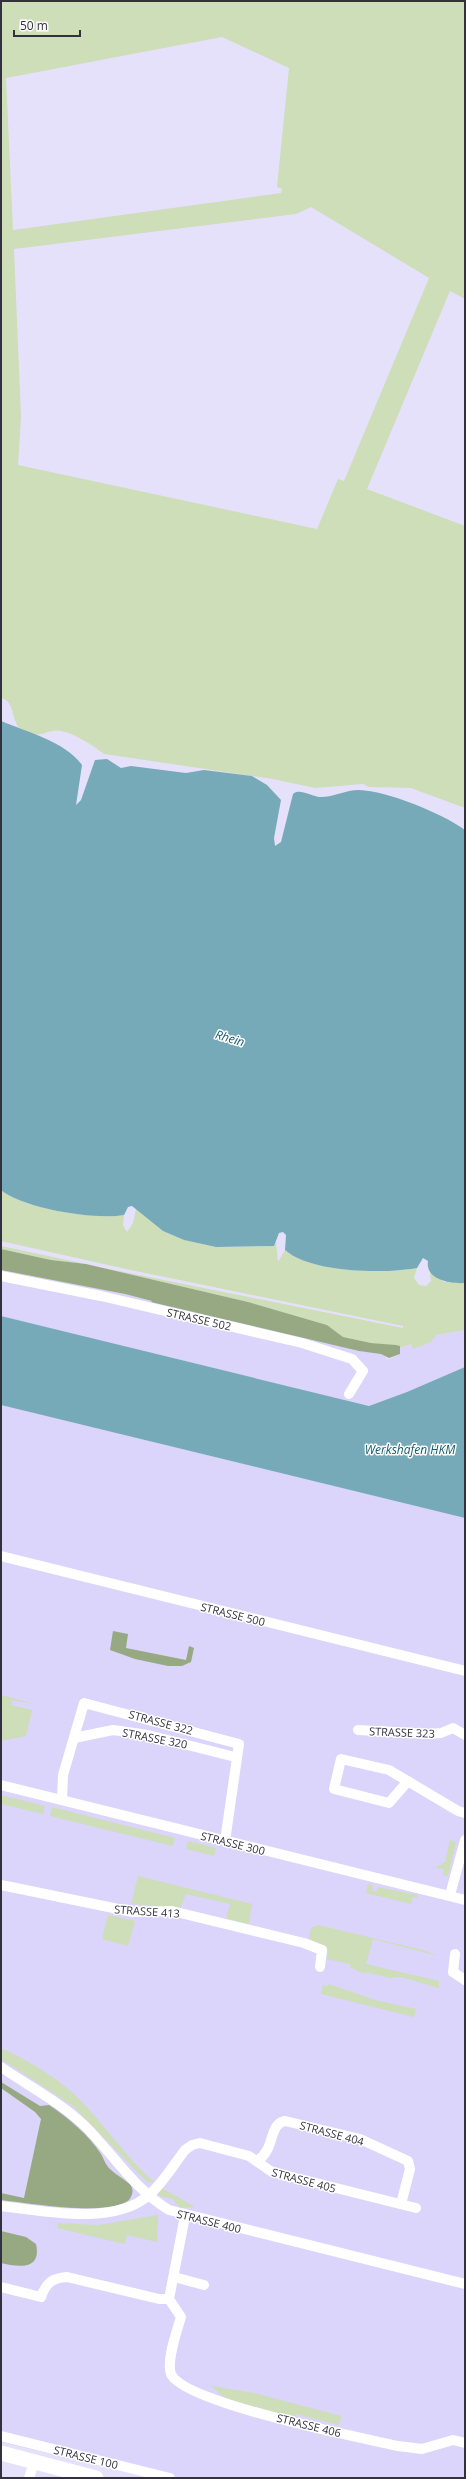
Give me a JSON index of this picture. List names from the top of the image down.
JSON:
{
  "streets": {
    "street": [
      "STRASSE 502",
      "STRASSE 500",
      "STRASSE 322",
      "STRASSE 323",
      "STRASSE 320",
      "STRASSE 300",
      "STRASSE 413",
      "STRASSE 404",
      "STRASSE 405",
      "STRASSE 400",
      "STRASSE 406",
      "STRASSE 100"
    ]
  },
  "crossings": [
    ["STRASSE 322", "STRASSE 320"],
    ["STRASSE 322", "STRASSE 300"],
    ["STRASSE 404", "STRASSE 405"],
    ["STRASSE 405", "STRASSE 400"]
  ],
  "water": ["Rhein", "Werkshafen HKM"],
  "scale_bar": "50 m"
}
